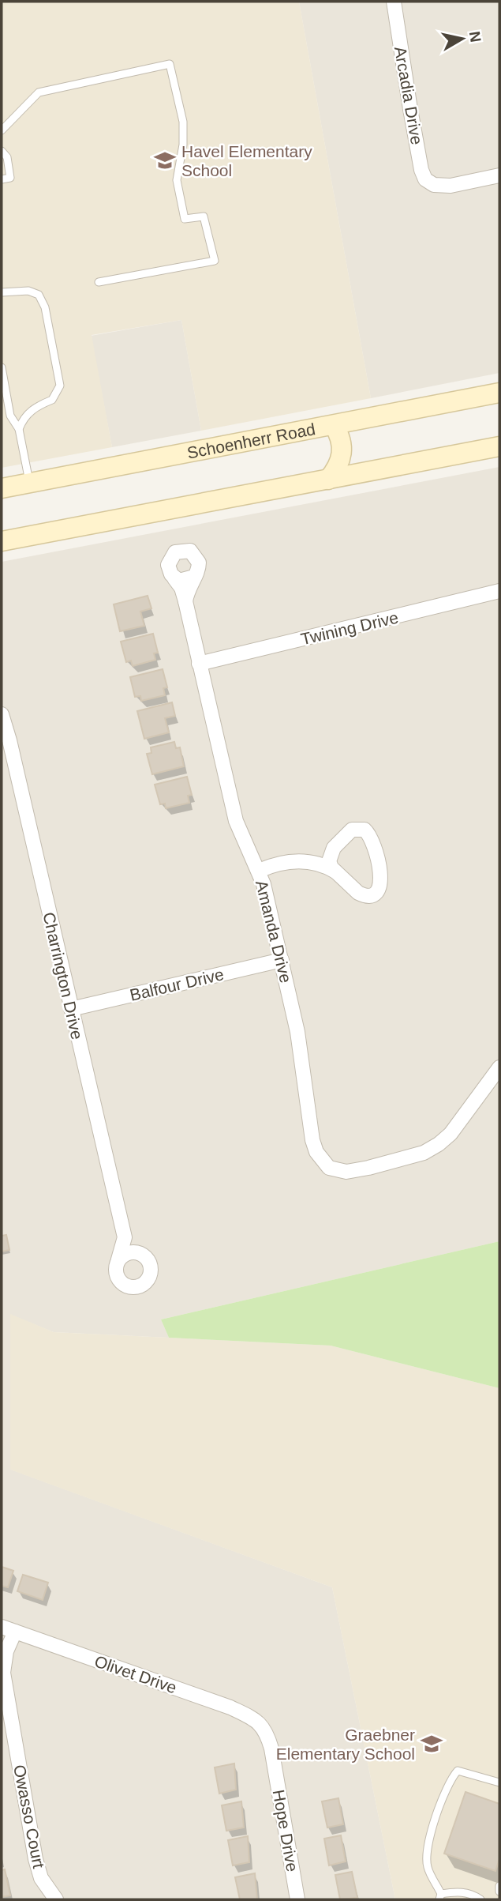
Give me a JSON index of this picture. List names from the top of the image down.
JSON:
{
  "streets": {
    "main road": ["Schoenherr Road"],
    "street": [
      "Arcadia Drive",
      "Twining Drive",
      "Amanda Drive",
      "Charrington Drive",
      "Balfour Drive",
      "Olivet Drive",
      "Owasso Court",
      "Hope Drive"
    ]
  },
  "crossings": [
    ["Twining Drive", "Amanda Drive"],
    ["Amanda Drive", "Balfour Drive"],
    ["Charrington Drive", "Balfour Drive"],
    ["Olivet Drive", "Owasso Court"],
    ["Olivet Drive", "Hope Drive"]
  ],
  "places": {
    "school or university": ["Havel Elementary School", "Graebner Elementary School"]
  },
  "north": "right"
}
